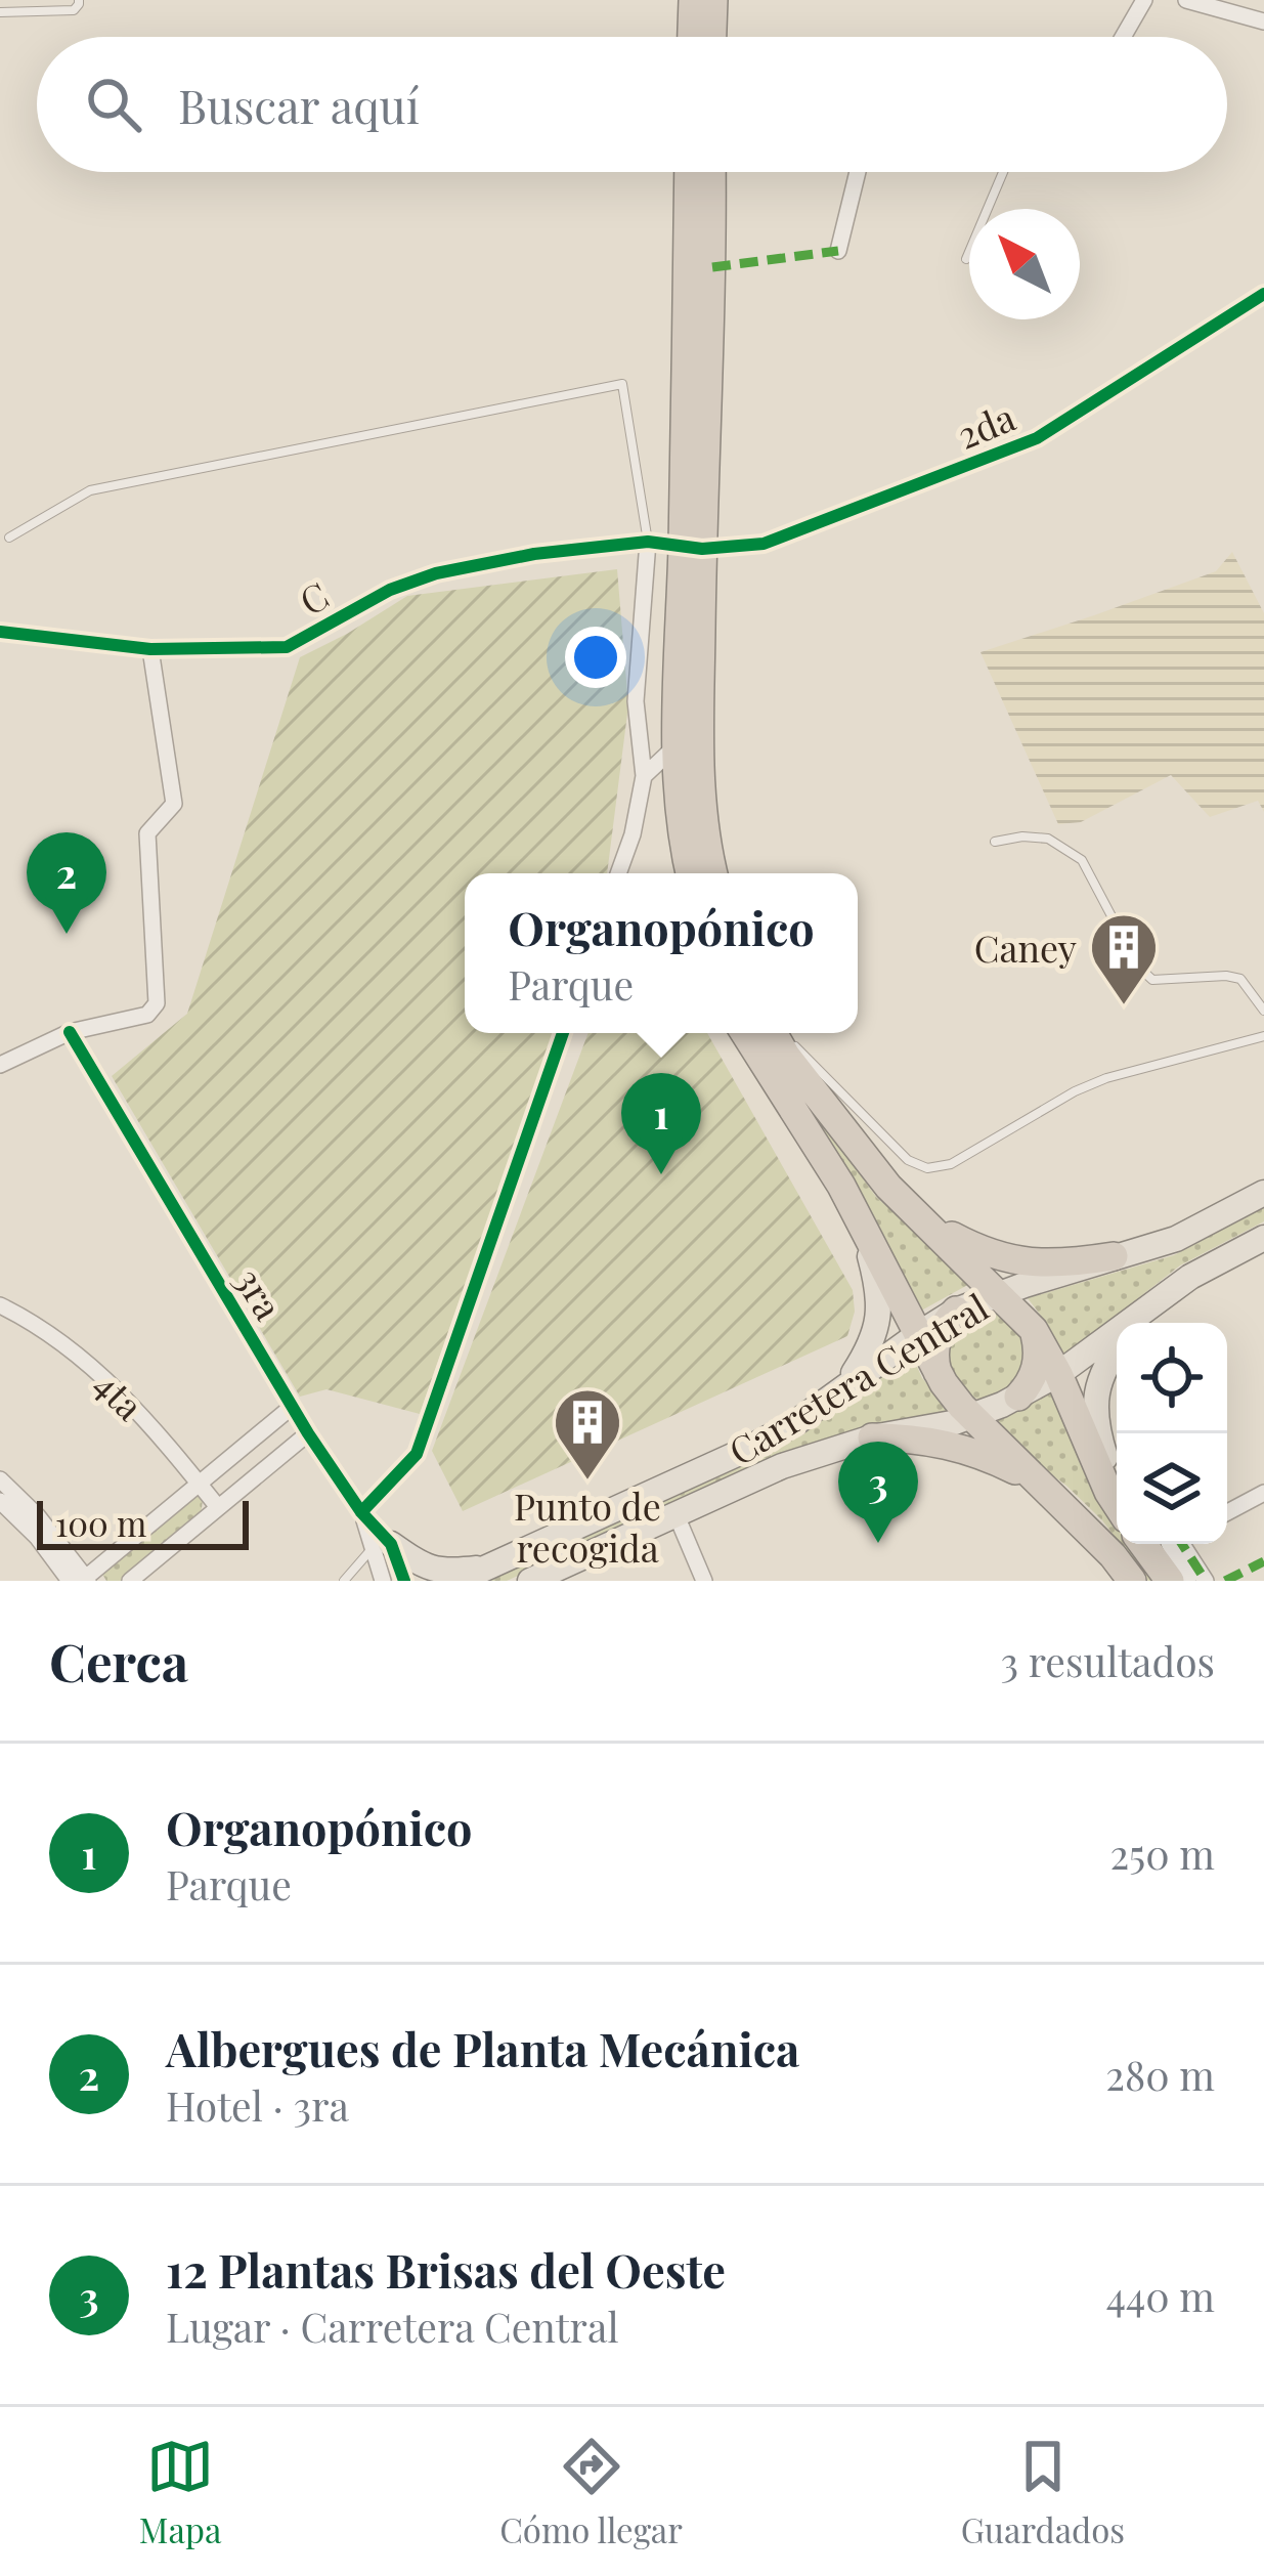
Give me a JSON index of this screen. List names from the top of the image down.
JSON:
{
  "streets": {
    "main road": ["Carretera Central"],
    "street": [
      "2da",
      "C",
      "3ra",
      "4ta"
    ]
  },
  "crossings": [
    ["2da", "C"]
  ],
  "places": {
    "building": ["Caney", "Punto de recogida"]
  },
  "scale_bar": "100 m",
  "north": "top left",
  "page": {
    "search": "Buscar aquí",
    "pins": ["2", "1", "3"],
    "popup": ["Organopónico", "Parque"],
    "scale": "100 m",
    "heading": ["Cerca", "3 resultados"],
    "list": [
      {
        "mark": "1",
        "name": "Organopónico",
        "note": "Parque",
        "value": "250 m"
      },
      {
        "mark": "2",
        "name": "Albergues de Planta Mecánica",
        "note": "Hotel · 3ra",
        "value": "280 m"
      },
      {
        "mark": "3",
        "name": "12 Plantas Brisas del Oeste",
        "note": "Lugar · Carretera Central",
        "value": "440 m"
      }
    ],
    "nav": ["Mapa", "Cómo llegar", "Guardados"]
  }
}
